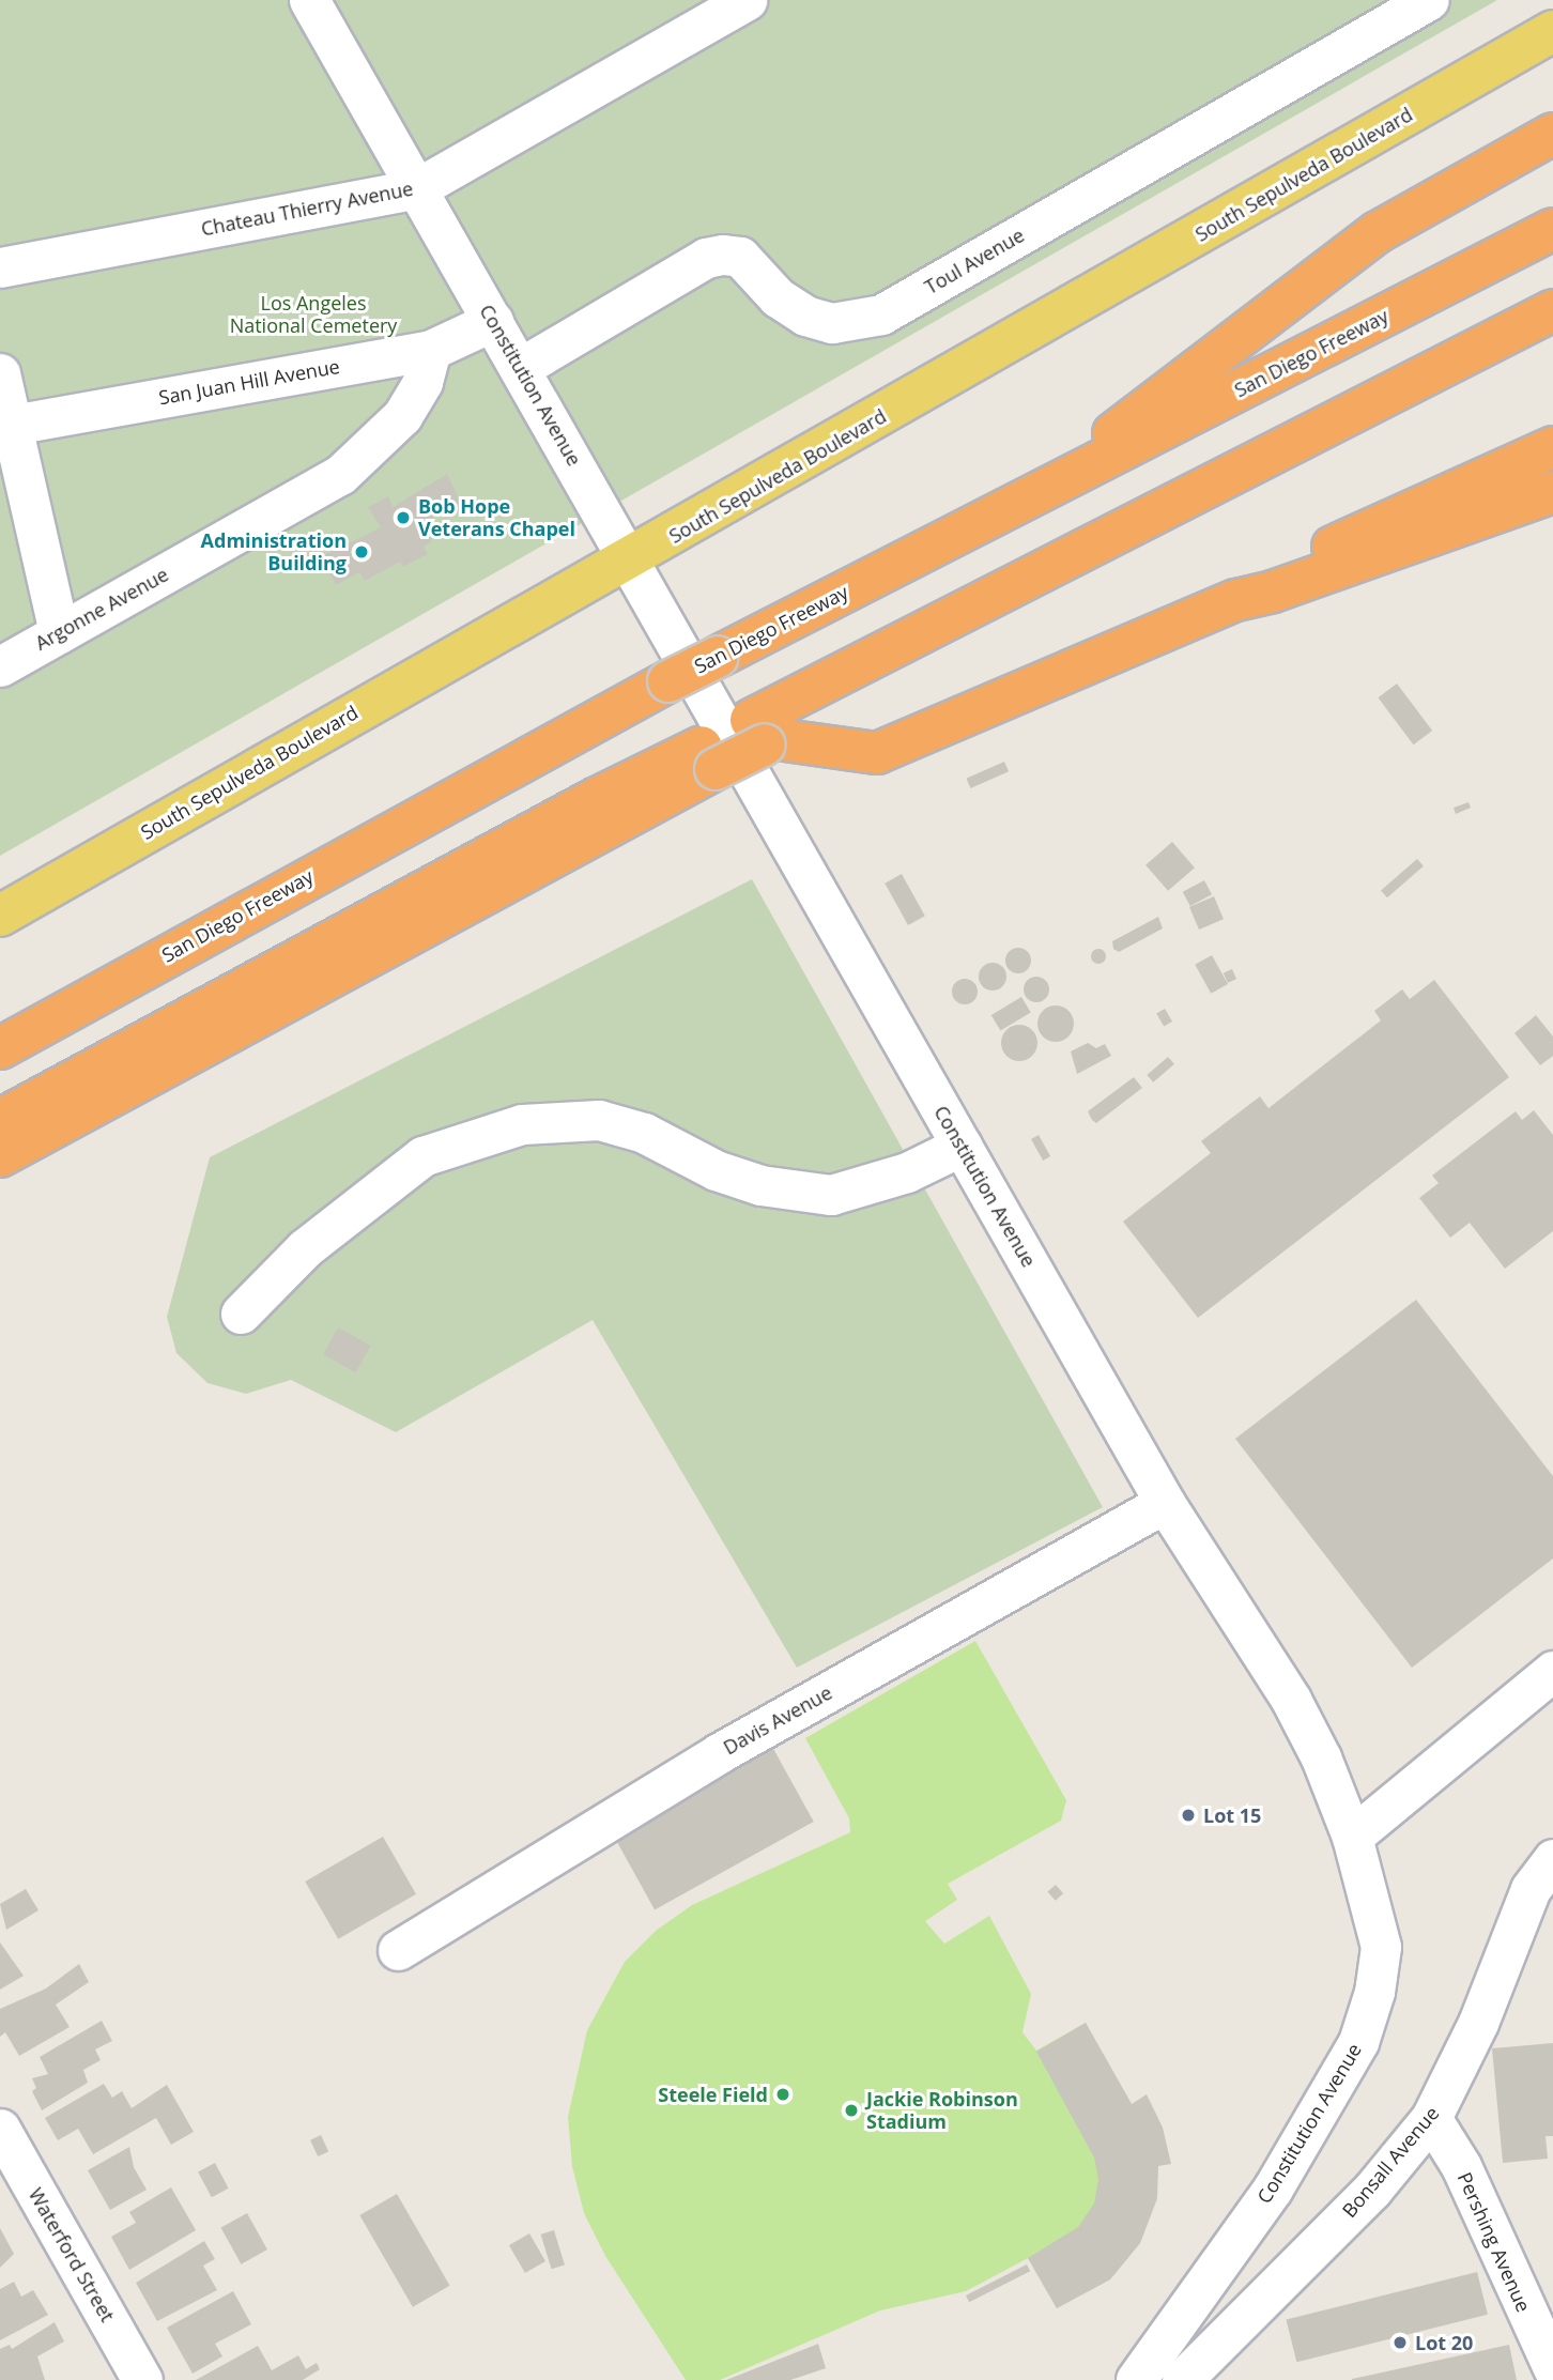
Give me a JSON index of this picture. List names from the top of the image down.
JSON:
{
  "streets": {
    "highway": ["San Diego Freeway"],
    "main road": ["South Sepulveda Boulevard"],
    "street": [
      "Chateau Thierry Avenue",
      "Toul Avenue",
      "San Juan Hill Avenue",
      "Constitution Avenue",
      "Argonne Avenue",
      "Davis Avenue",
      "Bonsall Avenue",
      "Pershing Avenue",
      "Waterford Street"
    ]
  },
  "crossings": [
    ["South Sepulveda Boulevard", "Constitution Avenue"],
    ["Chateau Thierry Avenue", "Constitution Avenue"],
    ["Toul Avenue", "Constitution Avenue"],
    ["San Juan Hill Avenue", "Constitution Avenue"],
    ["San Juan Hill Avenue", "Argonne Avenue"],
    ["Constitution Avenue", "Davis Avenue"],
    ["Bonsall Avenue", "Pershing Avenue"]
  ],
  "parks": ["Los Angeles National Cemetery"],
  "places": [
    "Bob Hope Veterans Chapel",
    "Administration Building",
    "Lot 15",
    "Steele Field",
    "Jackie Robinson Stadium",
    "Lot 20"
  ]
}
